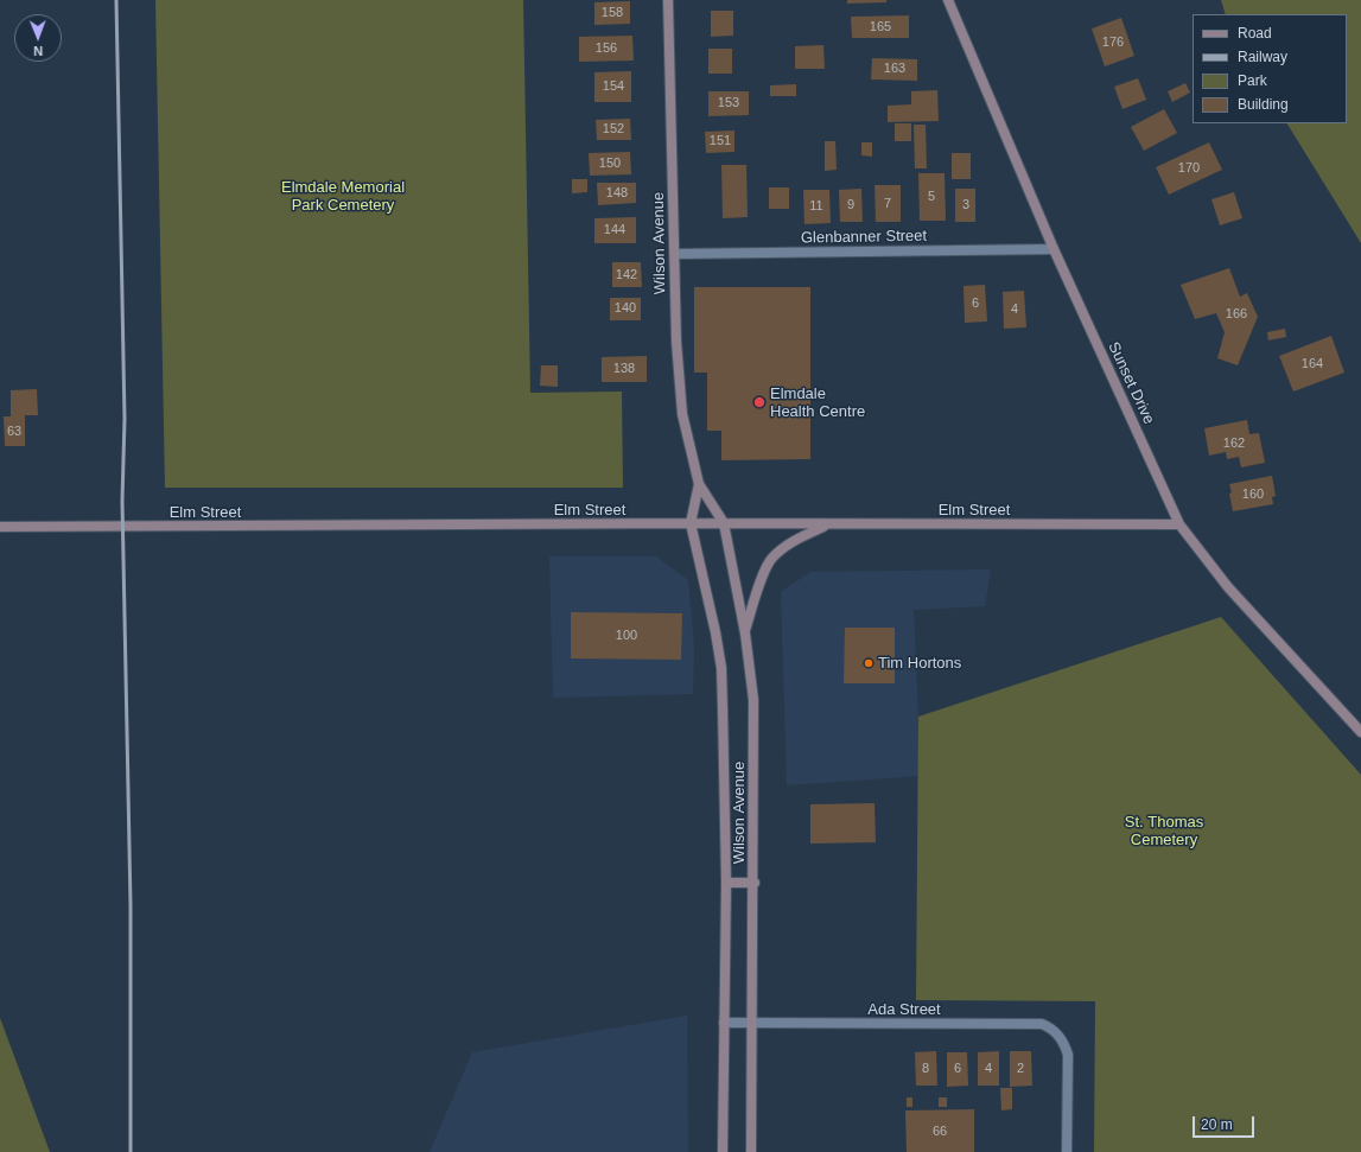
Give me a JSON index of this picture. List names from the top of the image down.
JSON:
{
  "streets": {
    "street": [
      "Glenbanner Street",
      "Wilson Avenue",
      "Sunset Drive",
      "Elm Street",
      "Ada Street"
    ]
  },
  "crossings": [
    ["Glenbanner Street", "Wilson Avenue"],
    ["Glenbanner Street", "Sunset Drive"],
    ["Wilson Avenue", "Elm Street"],
    ["Wilson Avenue", "Ada Street"],
    ["Sunset Drive", "Elm Street"]
  ],
  "parks": ["Elmdale Memorial Park Cemetery", "St. Thomas Cemetery"],
  "places": ["Elmdale Health Centre", "Tim Hortons"],
  "house_numbers": [
    "158",
    "165",
    "176",
    "156",
    "163",
    "154",
    "153",
    "152",
    "151",
    "150",
    "170",
    "148",
    "5",
    "7",
    "9",
    "3",
    "11",
    "144",
    "142",
    "6",
    "140",
    "4",
    "166",
    "164",
    "138",
    "63",
    "162",
    "160",
    "100",
    "8",
    "6",
    "4",
    "2",
    "66"
  ],
  "legend": [
    "Road",
    "Railway",
    "Park",
    "Building"
  ],
  "scale_bar": "20 m",
  "north": "bottom"
}
